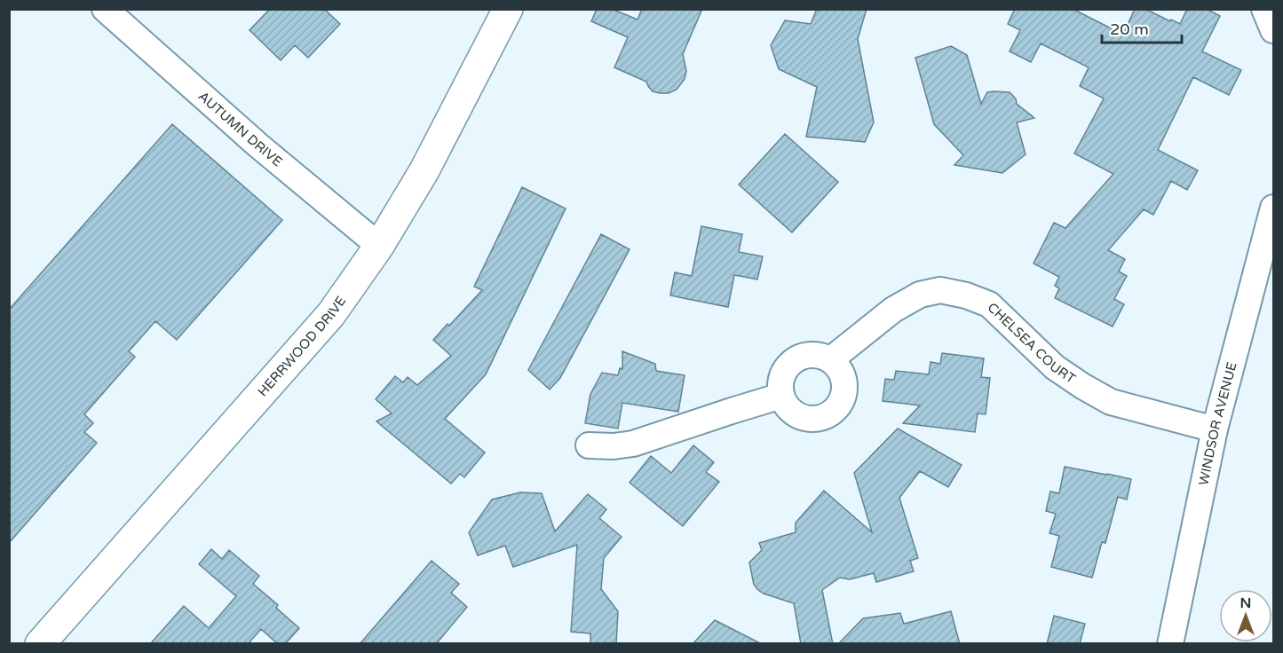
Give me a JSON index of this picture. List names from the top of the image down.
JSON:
{
  "streets": {
    "street": [
      "AUTUMN DRIVE",
      "CHELSEA COURT",
      "HERRWOOD DRIVE",
      "WINDSOR AVENUE"
    ]
  },
  "crossings": [
    ["AUTUMN DRIVE", "HERRWOOD DRIVE"],
    ["CHELSEA COURT", "WINDSOR AVENUE"]
  ],
  "scale_bar": "20 m",
  "north": "top"
}
